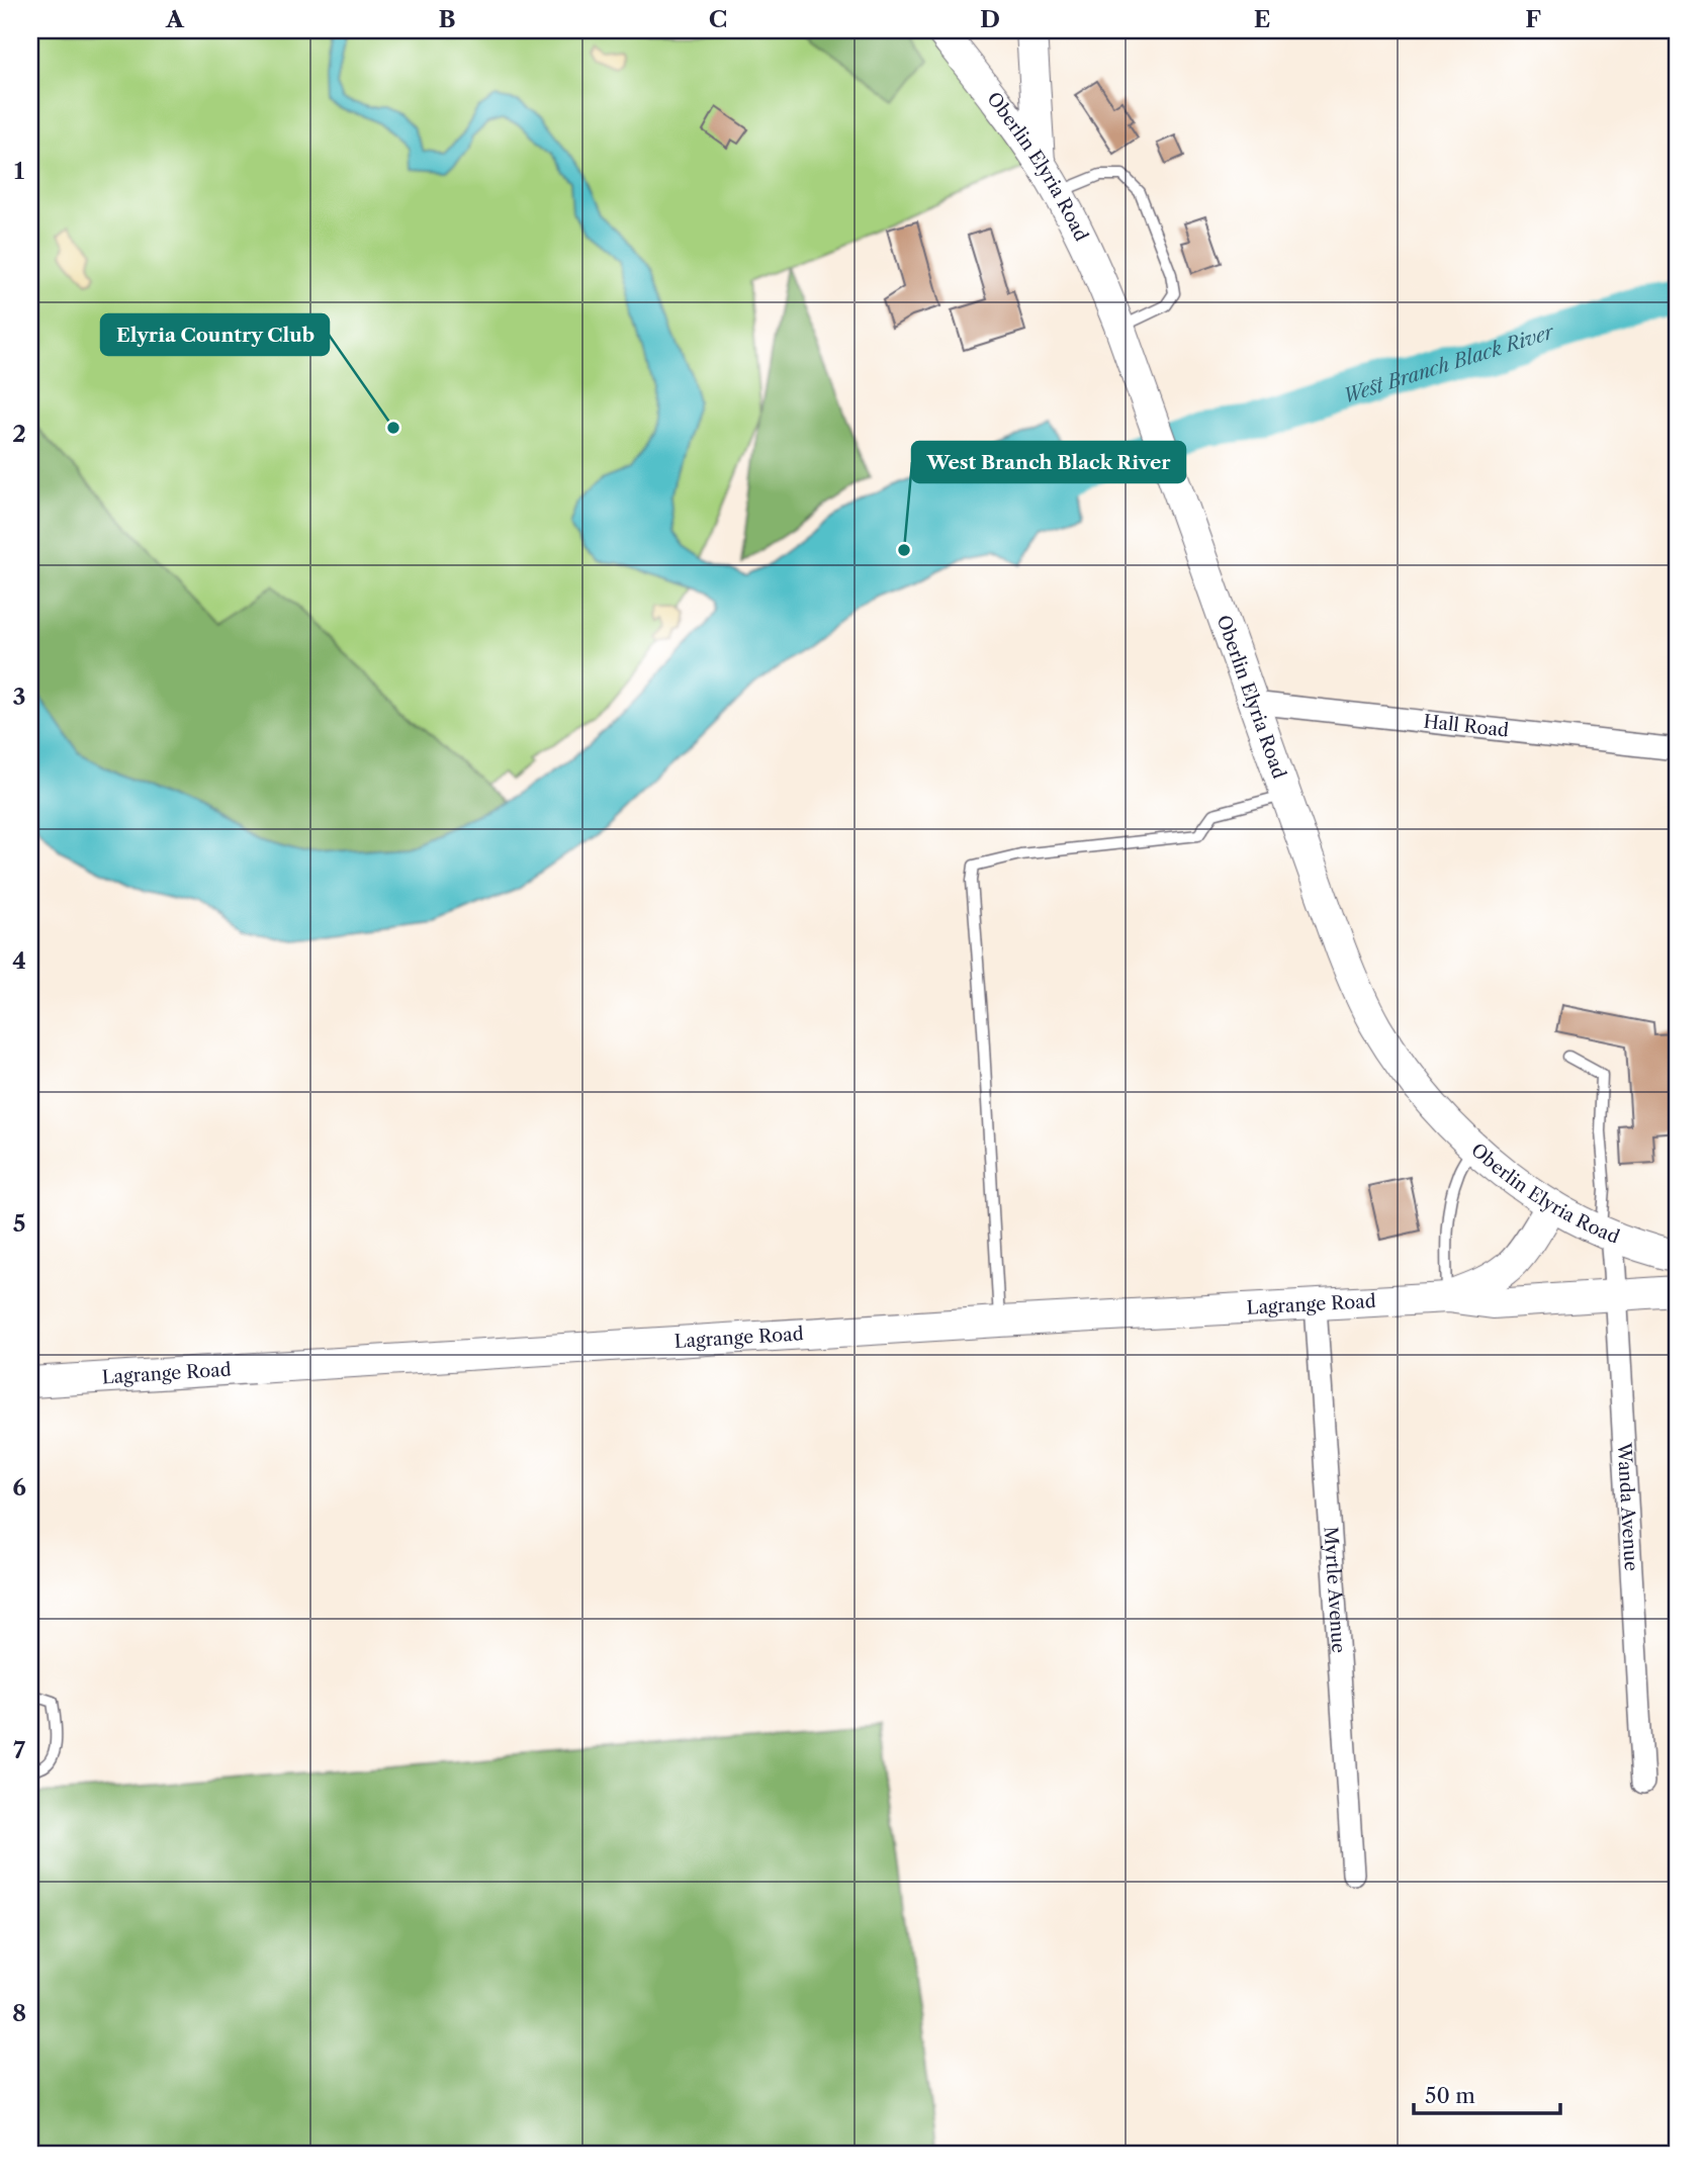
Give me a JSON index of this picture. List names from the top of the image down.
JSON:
{
  "streets": {
    "main road": ["Oberlin Elyria Road", "Lagrange Road"],
    "street": ["Hall Road", "Wanda Avenue", "Myrtle Avenue"]
  },
  "crossings": [
    ["Oberlin Elyria Road", "Hall Road"],
    ["Oberlin Elyria Road", "Lagrange Road"],
    ["Oberlin Elyria Road", "Wanda Avenue"],
    ["Lagrange Road", "Wanda Avenue"],
    ["Lagrange Road", "Myrtle Avenue"]
  ],
  "water": ["West Branch Black River"],
  "places": ["Elyria Country Club", "West Branch Black River"],
  "scale_bar": "50 m",
  "grid": {
    "columns": [
      "A",
      "B",
      "C",
      "D",
      "E",
      "F"
    ],
    "rows": [
      "1",
      "2",
      "3",
      "4",
      "5",
      "6",
      "7",
      "8"
    ]
  }
}
